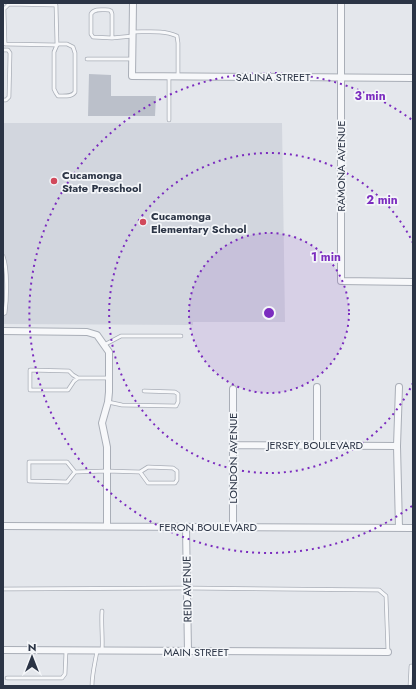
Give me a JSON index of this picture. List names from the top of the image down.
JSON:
{
  "streets": {
    "street": [
      "SALINA STREET",
      "RAMONA AVENUE",
      "JERSEY BOULEVARD",
      "LONDON AVENUE",
      "FERON BOULEVARD",
      "REID AVENUE",
      "MAIN STREET"
    ]
  },
  "crossings": [
    ["SALINA STREET", "RAMONA AVENUE"],
    ["JERSEY BOULEVARD", "LONDON AVENUE"],
    ["LONDON AVENUE", "FERON BOULEVARD"],
    ["FERON BOULEVARD", "REID AVENUE"],
    ["REID AVENUE", "MAIN STREET"]
  ],
  "places": ["Cucamonga State Preschool", "Cucamonga Elementary School"],
  "north": "top",
  "rings": ["3 min", "2 min", "1 min"]
}
